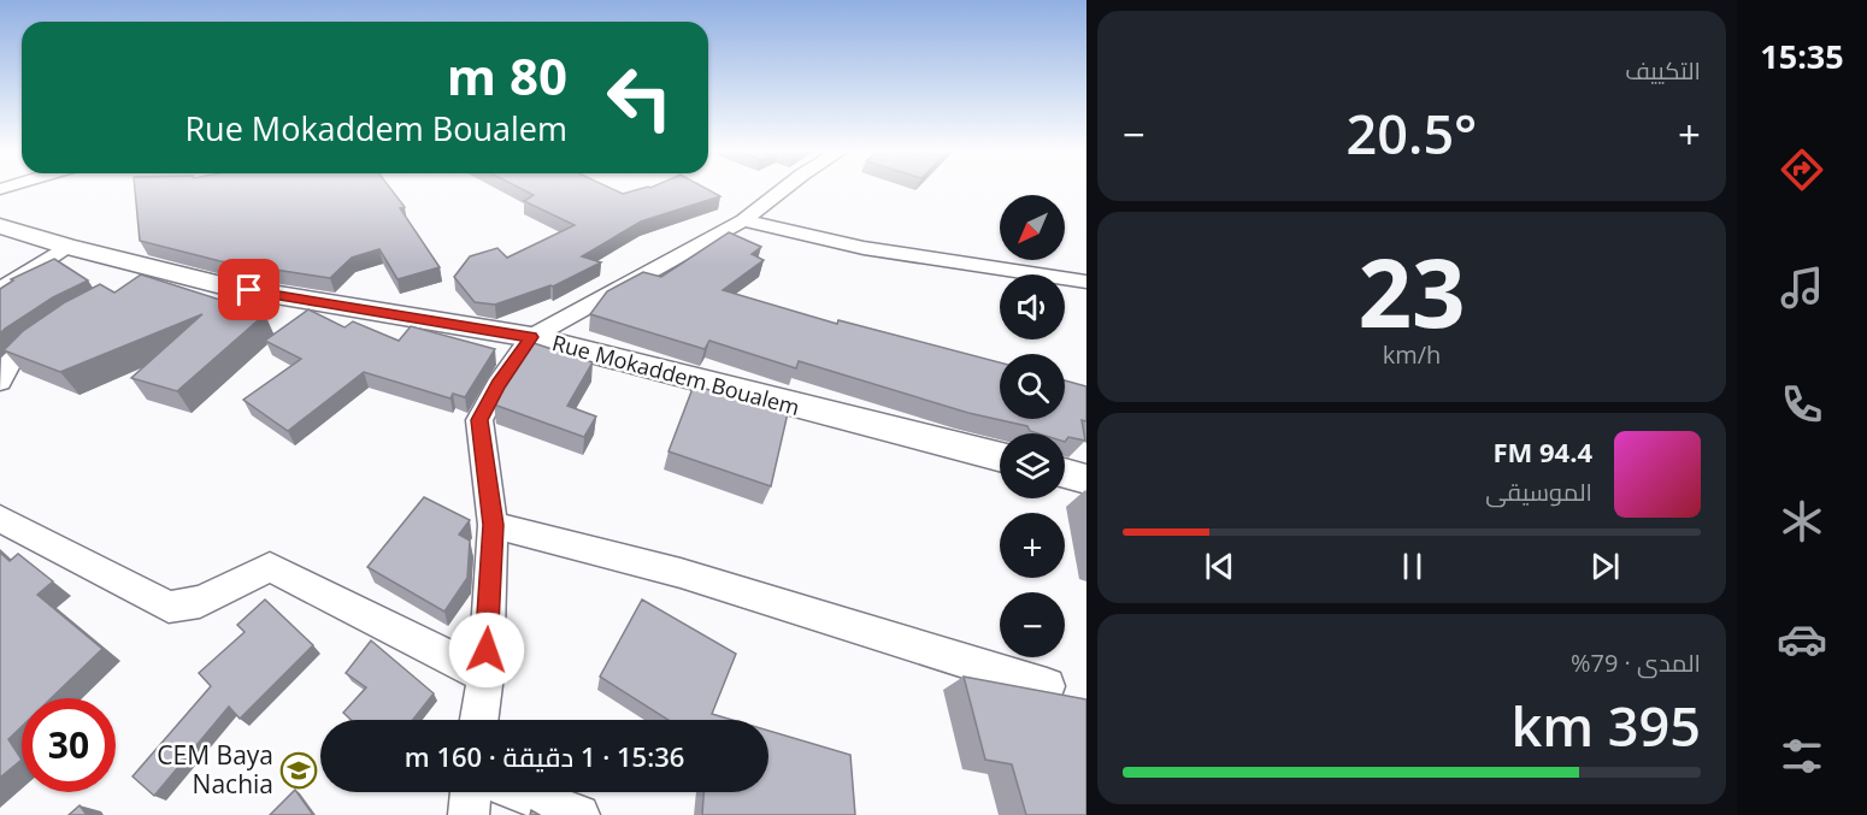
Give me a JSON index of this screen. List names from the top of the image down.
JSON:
{
  "streets": {
    "street": ["Rue Mokaddem Boualem"]
  },
  "places": {
    "school or university": ["CEM Baya Nachia"]
  },
  "north": "bottom left",
  "page": {
    "tabs": "15:35",
    "tile": [
      "التكييف",
      ["23", "km/h"],
      ["المدى · 79%", "395 km"]
    ],
    "turn": ["80 m", "Rue Mokaddem Boualem"],
    "heat": ["−", "20.5°", "+"],
    "map_buttons": ["+", "−"],
    "song": ["94.4 FM", "الموسيقى"],
    "limit": "30",
    "trip": "15:36 · 1 دقيقة · 160 m"
  }
}
